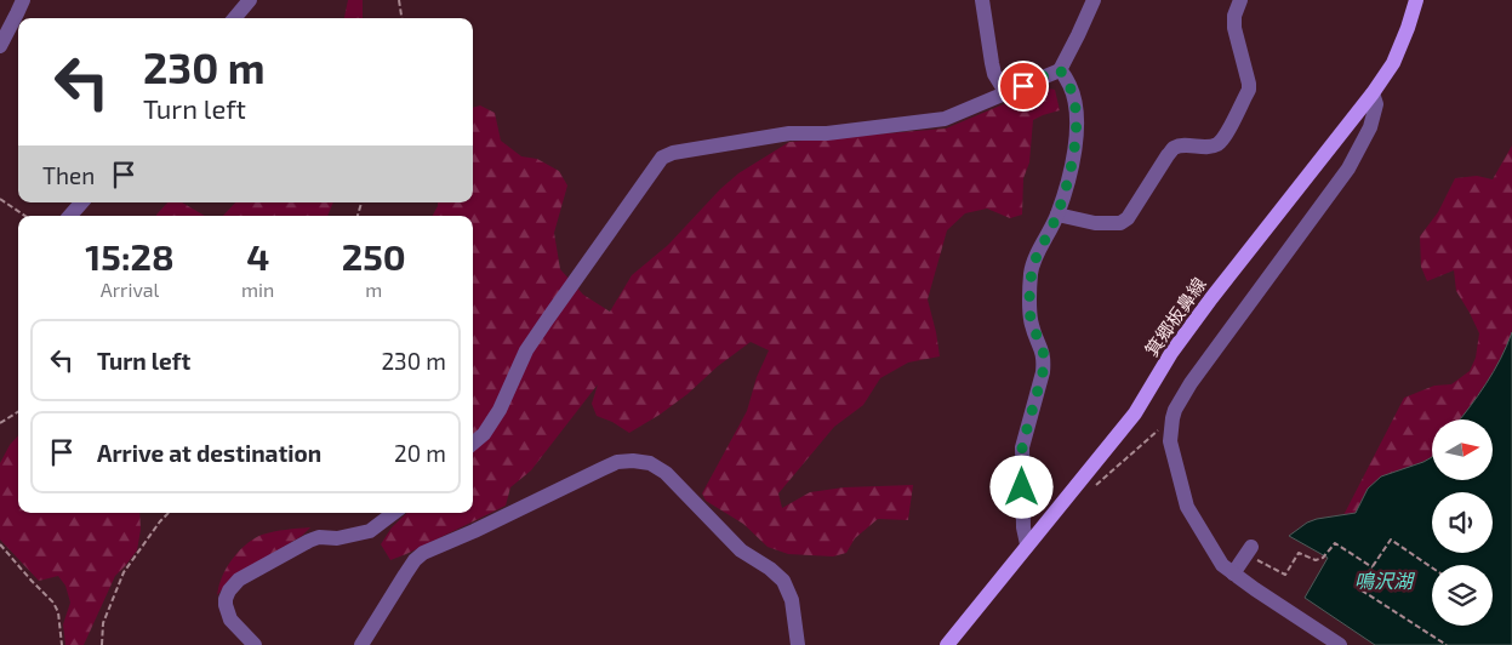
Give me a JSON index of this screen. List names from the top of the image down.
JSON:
{
  "streets": {
    "main road": ["箕郷板鼻線"]
  },
  "water": ["鳴沢湖"],
  "north": "right",
  "page": {
    "turn": ["230 m", "Turn left"],
    "then": "Then",
    "eta": [
      "15:28",
      "Arrival",
      "4",
      "min",
      "250",
      "m"
    ],
    "list": [
      {
        "name": "Turn left",
        "value": "230 m"
      },
      {
        "name": "Arrive at destination",
        "value": "20 m"
      }
    ]
  }
}
